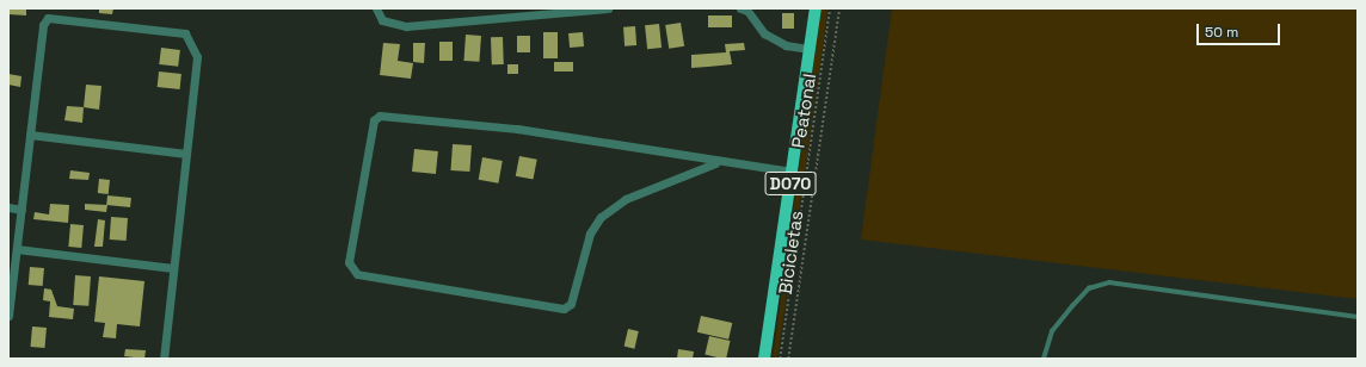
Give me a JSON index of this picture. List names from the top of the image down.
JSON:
{
  "streets": {
    "main road": ["D070"],
    "path": ["Peatonal", "Bicicletas"]
  },
  "scale_bar": "50 m"
}
